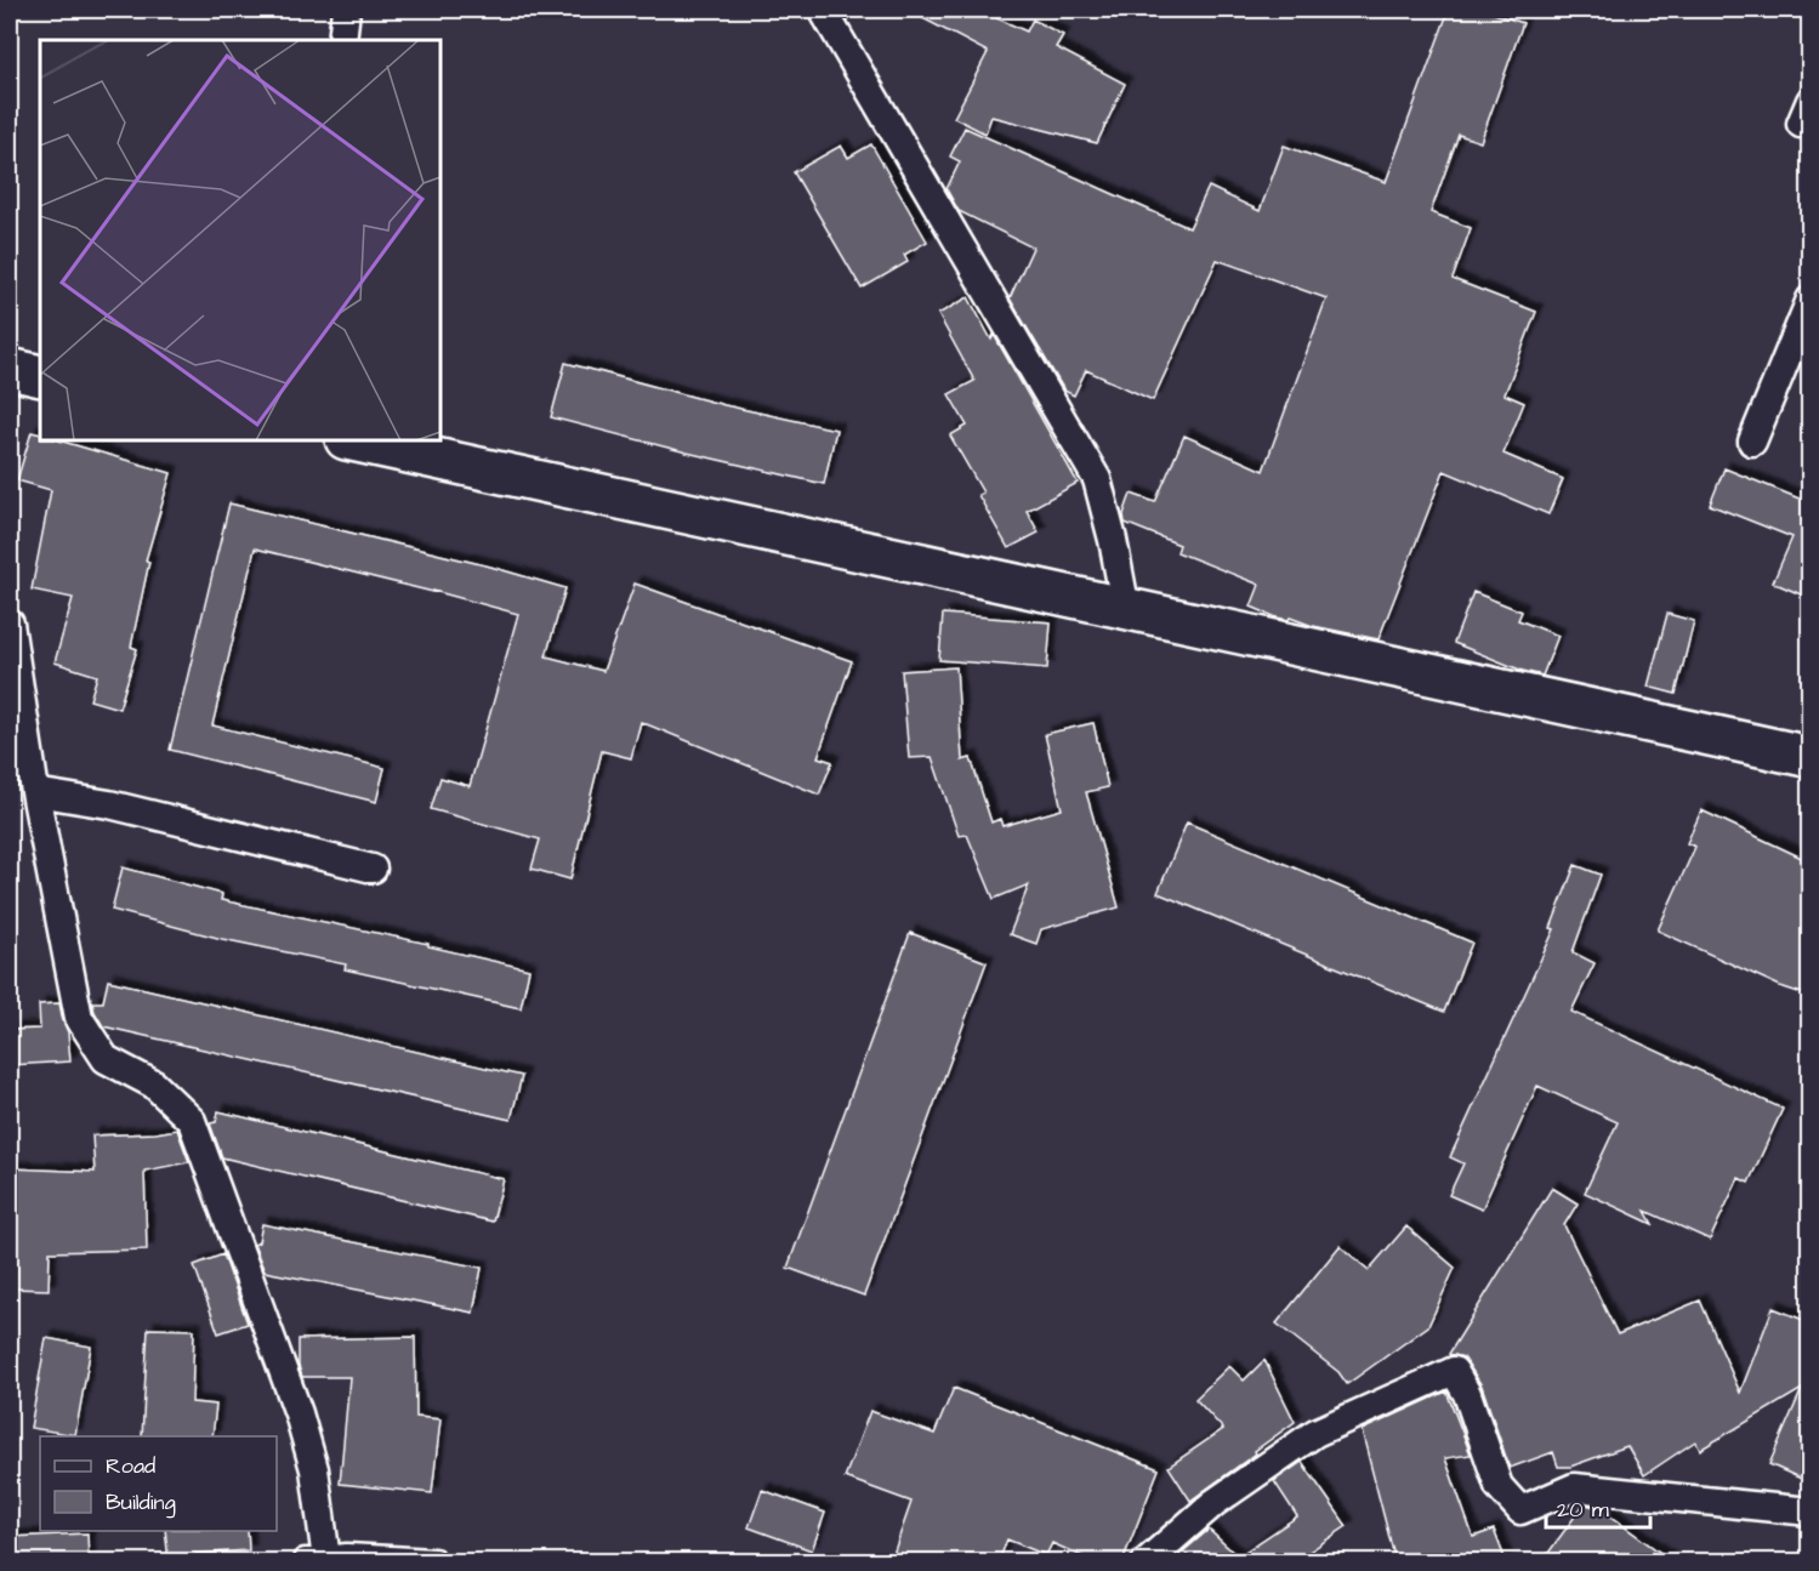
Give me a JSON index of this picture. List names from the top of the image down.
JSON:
{
  "legend": ["Road", "Building"],
  "scale_bar": "20 m"
}
